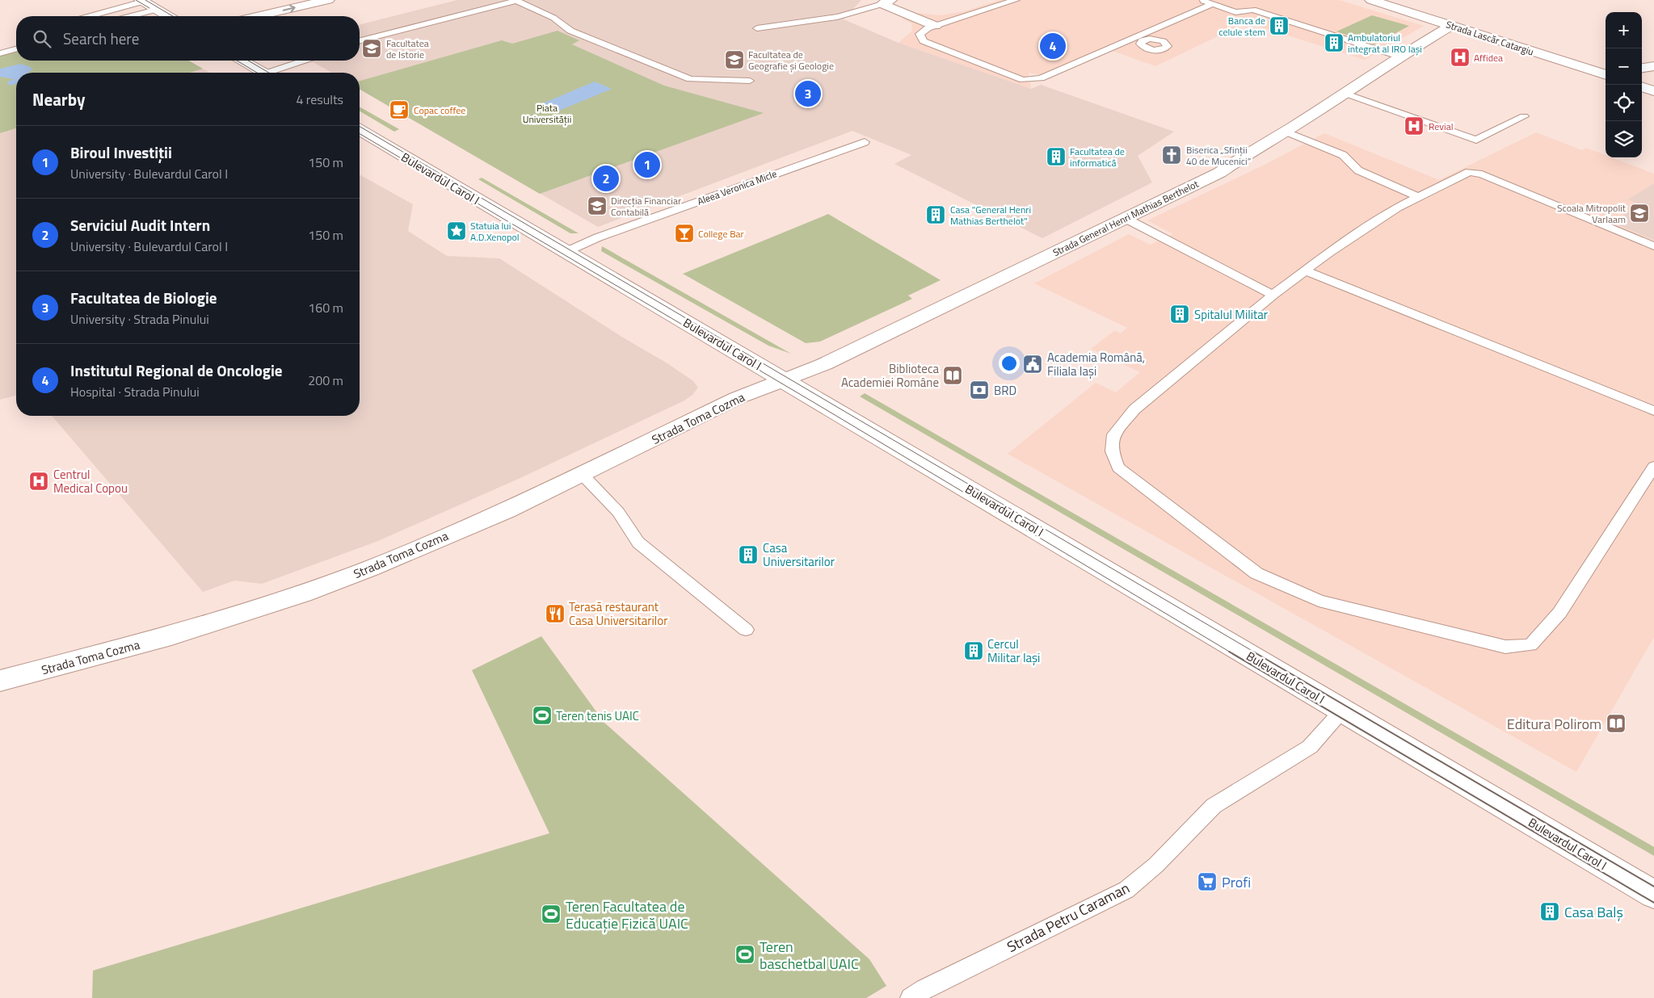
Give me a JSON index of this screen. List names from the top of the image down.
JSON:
{
  "streets": {
    "street": [
      "Strada Lascăr Catargiu",
      "Bulevardul Carol I",
      "Strada General Henri Mathias Berthelot",
      "Strada Toma Cozma"
    ],
    "lane": ["Aleea Veronica Micle", "Strada Petru Caraman"]
  },
  "crossings": [
    ["Strada Lascăr Catargiu", "Strada General Henri Mathias Berthelot"],
    ["Bulevardul Carol I", "Aleea Veronica Micle"],
    ["Bulevardul Carol I", "Strada General Henri Mathias Berthelot"],
    ["Bulevardul Carol I", "Strada Toma Cozma"],
    ["Bulevardul Carol I", "Strada Petru Caraman"],
    ["Strada General Henri Mathias Berthelot", "Strada Toma Cozma"]
  ],
  "parks": ["Piata Universității"],
  "places": {
    "building": [
      "Banca de celule stem",
      "Ambulatoriul integrat al IRO Iași",
      "Facultatea de informatică",
      "Casa \"General Henri Mathias Berthelot\"",
      "Spitalul Militar",
      "Casa Universitarilor",
      "Cercul Militar Iași",
      "Casa Balș"
    ],
    "school or university": [
      "Facultatea de Istorie",
      "Facultatea de Geografie și Geologie",
      "Direcția Financiar Contabilă",
      "Scoala Mitropolit Varlaam"
    ],
    "hospital": ["Affidea", "Revial", "Centrul Medical Copou"],
    "cafe": ["Copac coffee"],
    "church": ["Biserica „Sfinții 40 de Mucenici”"],
    "place": ["Statuia lui A.D.Xenopol"],
    "bar": ["College Bar"],
    "public building": ["Academia Română, Filiala Iași"],
    "library": ["Biblioteca Academiei Române", "Editura Polirom"],
    "bank": ["BRD"],
    "restaurant": ["Terasă restaurant Casa Universitarilor"],
    "sports": ["Teren tenis UAIC", "Teren Facultatea de Educație Fizică UAIC", "Teren baschetbal UAIC"],
    "supermarket": ["Profi"]
  },
  "page": {
    "map_buttons": ["+", "−"],
    "search": "Search here",
    "pins": [
      "4",
      "3",
      "1",
      "2"
    ],
    "heading": ["Nearby", "4 results"],
    "list": [
      {
        "mark": "1",
        "name": "Biroul Investiții",
        "note": "University · Bulevardul Carol I",
        "value": "150 m"
      },
      {
        "mark": "2",
        "name": "Serviciul Audit Intern",
        "note": "University · Bulevardul Carol I",
        "value": "150 m"
      },
      {
        "mark": "3",
        "name": "Facultatea de Biologie",
        "note": "University · Strada Pinului",
        "value": "160 m"
      },
      {
        "mark": "4",
        "name": "Institutul Regional de Oncologie",
        "note": "Hospital · Strada Pinului",
        "value": "200 m"
      }
    ]
  }
}
